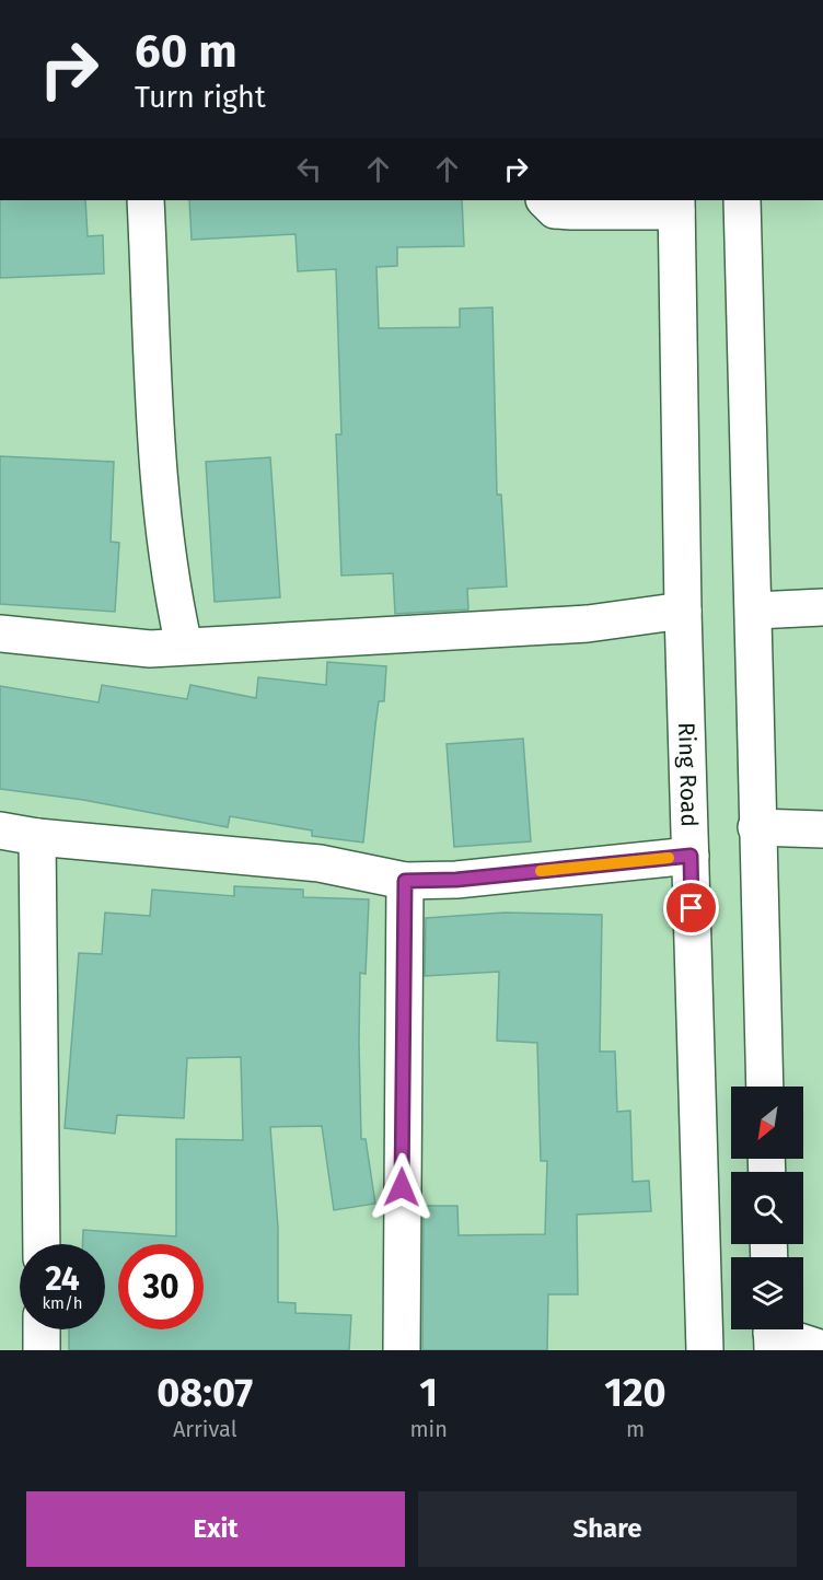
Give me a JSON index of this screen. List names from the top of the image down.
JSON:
{
  "streets": {
    "street": ["Ring Road"]
  },
  "north": "bottom left",
  "page": {
    "turn": ["60 m", "Turn right"],
    "speed": "24 km/h",
    "limit": "30",
    "eta": [
      "08:07",
      "Arrival",
      "1",
      "min",
      "120",
      "m"
    ],
    "buttons": ["Exit", "Share"]
  }
}
